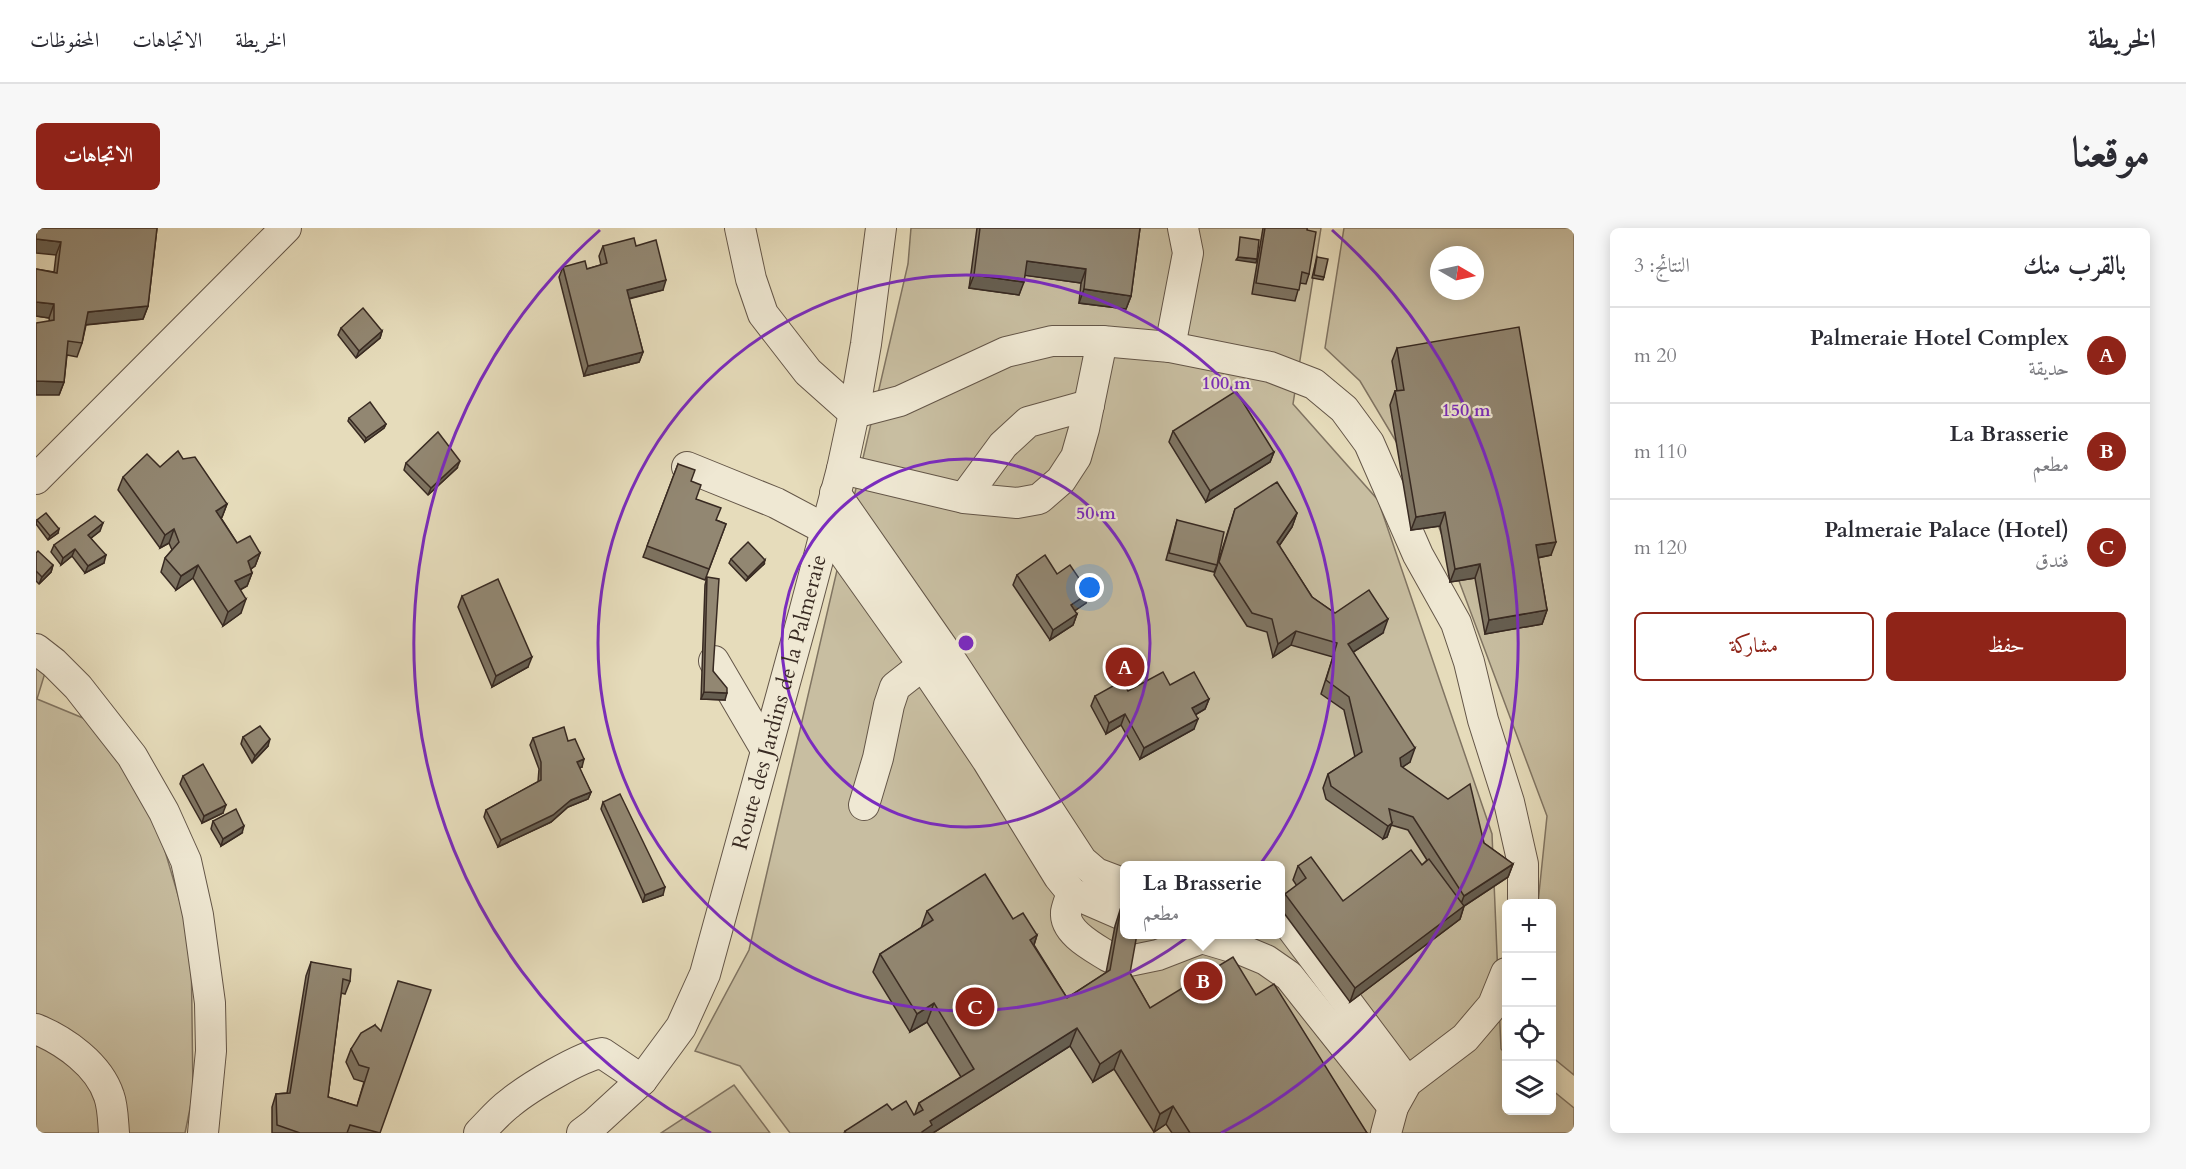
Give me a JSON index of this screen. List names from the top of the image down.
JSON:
{
  "streets": {
    "street": ["Route des Jardins de la Palmeraie"]
  },
  "north": "right",
  "page": {
    "header": "الخريطة",
    "nav": ["الخريطة", "الاتجاهات", "المحفوظات"],
    "title": "موقعنا",
    "buttons": [
      "الاتجاهات",
      ["حفظ", "مشاركة"]
    ],
    "heading": ["بالقرب منك", "النتائج: 3"],
    "list": [
      {
        "mark": "A",
        "name": "Palmeraie Hotel Complex",
        "note": "حديقة",
        "value": "20 m"
      },
      {
        "mark": "B",
        "name": "La Brasserie",
        "note": "مطعم",
        "value": "110 m"
      },
      {
        "mark": "C",
        "name": "(Hotel) Palmeraie Palace",
        "note": "فندق",
        "value": "120 m"
      }
    ],
    "pins": ["A", "B", "C"],
    "popup": ["La Brasserie", "مطعم"],
    "map_buttons": ["+", "−"]
  },
  "rings": ["100 m", "150 m", "50 m"]
}
